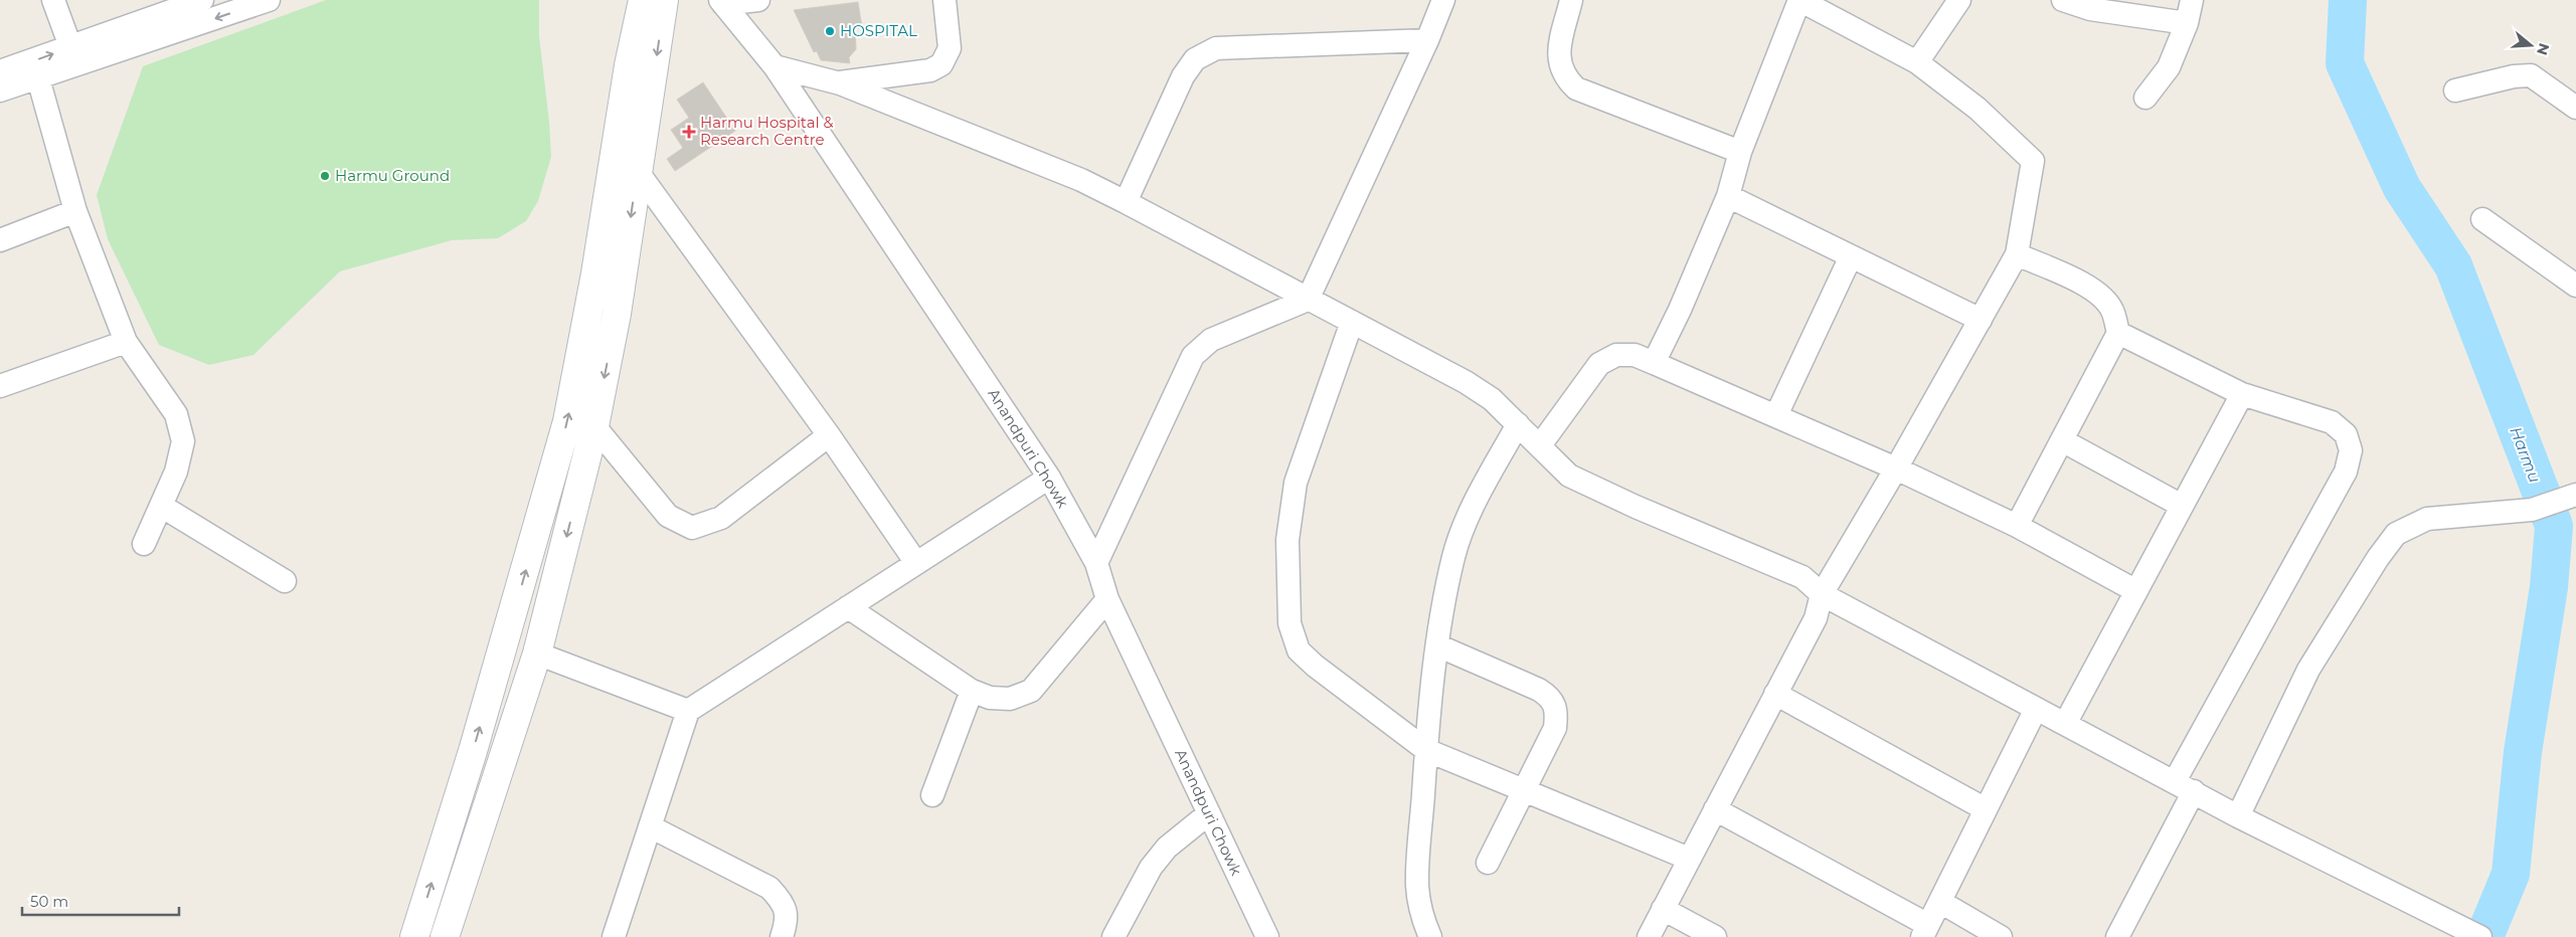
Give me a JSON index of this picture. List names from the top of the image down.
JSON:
{
  "streets": {
    "street": ["Anandpuri Chowk"]
  },
  "water": ["Harmu"],
  "places": {
    "other": ["HOSPITAL", "Harmu Ground"],
    "health": ["Harmu Hospital & Research Centre"]
  },
  "scale_bar": "50 m",
  "north": "right"
}
